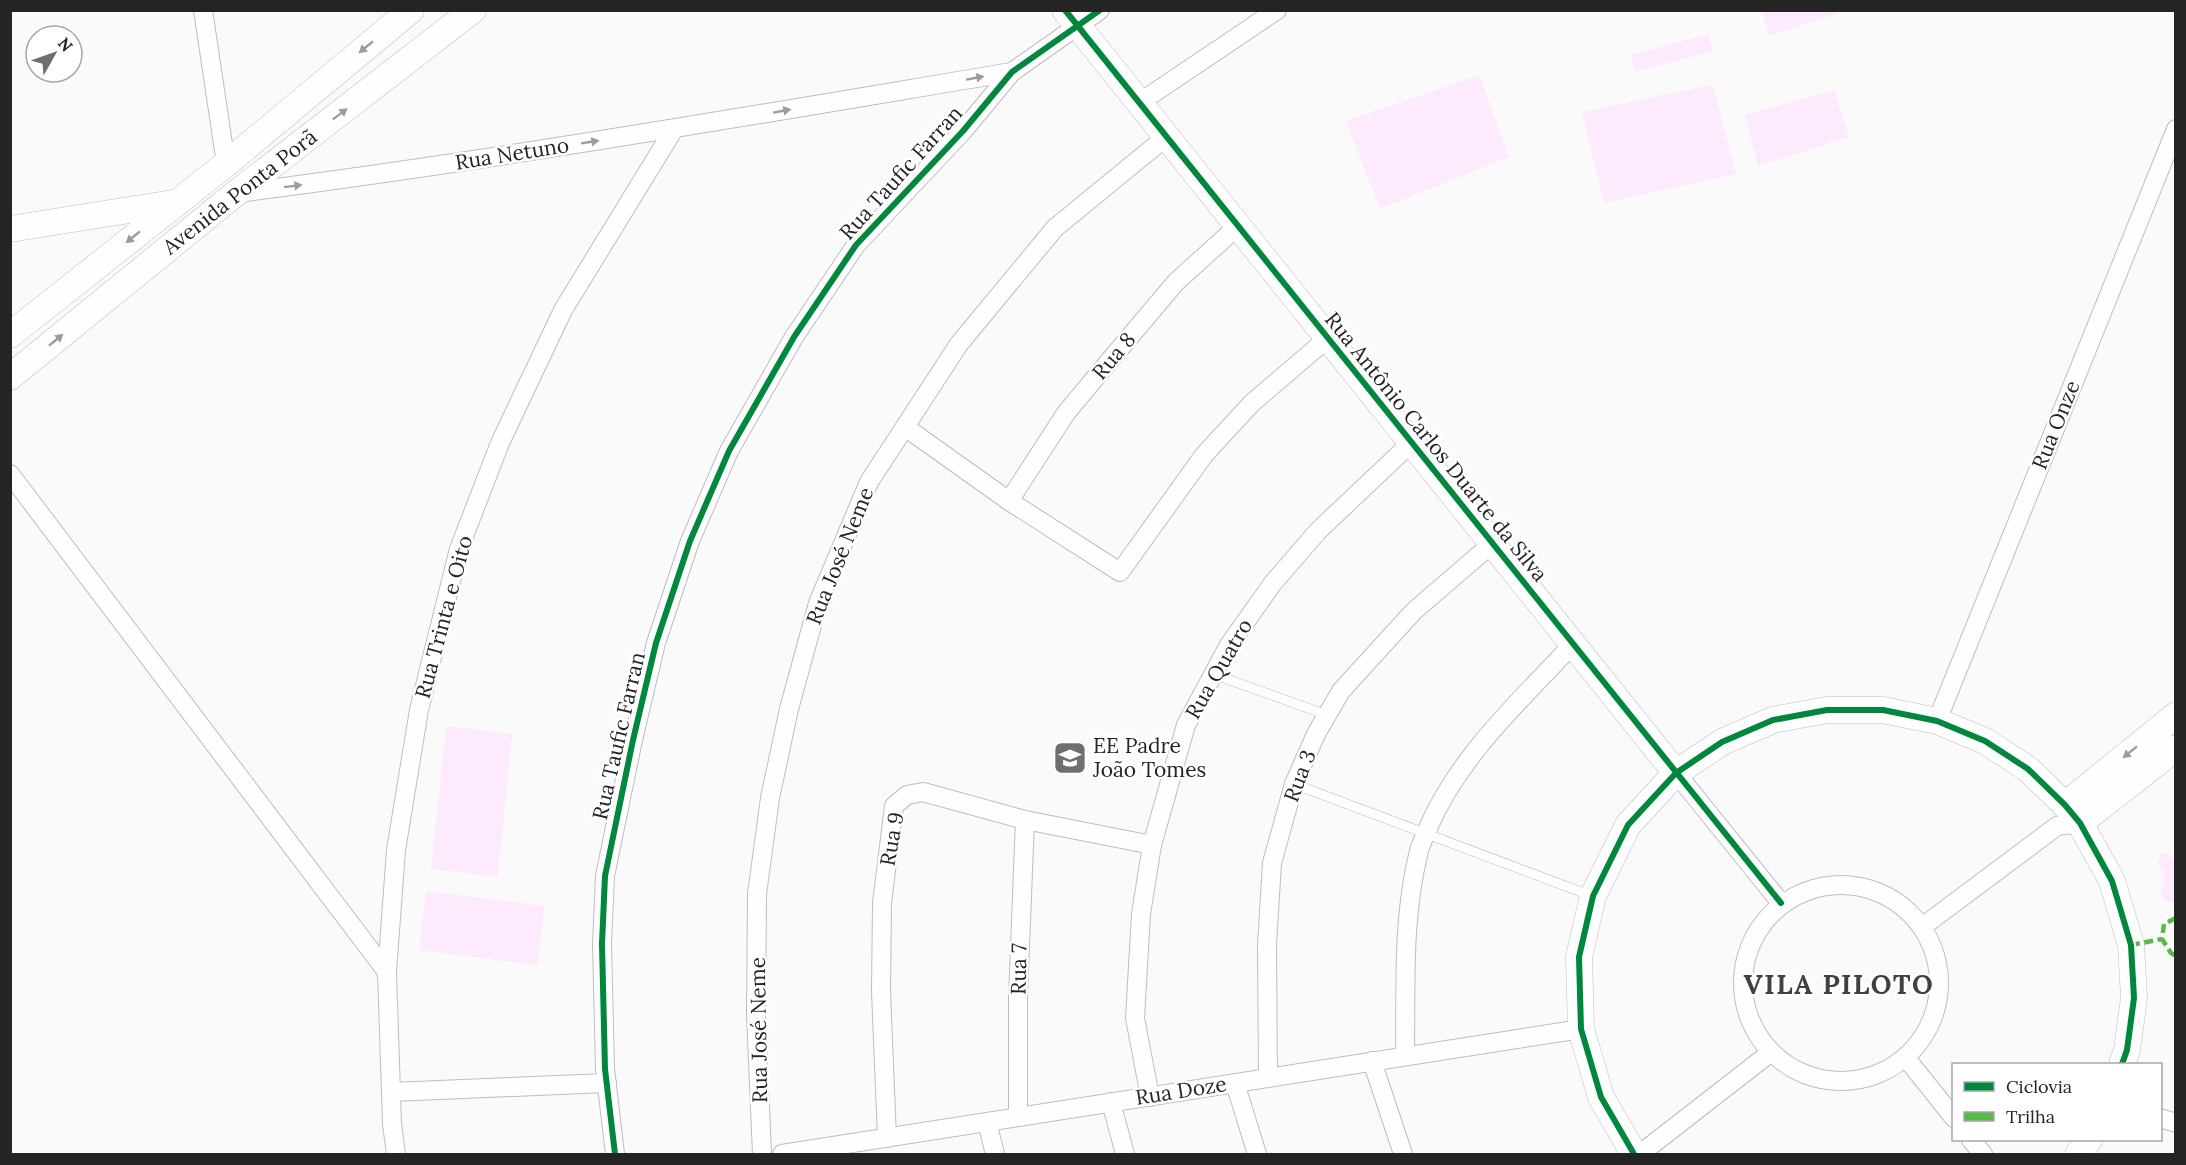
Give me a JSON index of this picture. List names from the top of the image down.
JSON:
{
  "streets": {
    "street": [
      "Rua Netuno",
      "Rua Taufic Farran",
      "Avenida Ponta Porã",
      "Rua 8",
      "Rua Onze",
      "Rua Antônio Carlos Duarte da Silva",
      "Rua José Neme",
      "Rua Trinta e Oito",
      "Rua Quatro",
      "Rua 3",
      "Rua 9",
      "Rua 7",
      "Rua Doze"
    ]
  },
  "crossings": [
    ["Rua Netuno", "Rua Taufic Farran"],
    ["Rua Netuno", "Avenida Ponta Porã"],
    ["Rua Netuno", "Rua Trinta e Oito"],
    ["Rua Taufic Farran", "Rua Antônio Carlos Duarte da Silva"],
    ["Rua 8", "Rua Antônio Carlos Duarte da Silva"],
    ["Rua Antônio Carlos Duarte da Silva", "Rua José Neme"],
    ["Rua Antônio Carlos Duarte da Silva", "Rua Quatro"],
    ["Rua Antônio Carlos Duarte da Silva", "Rua 3"],
    ["Rua Quatro", "Rua 9"],
    ["Rua Quatro", "Rua Doze"],
    ["Rua 3", "Rua Doze"],
    ["Rua 9", "Rua 7"],
    ["Rua 9", "Rua Doze"],
    ["Rua 7", "Rua Doze"]
  ],
  "one_way": ["Rua Netuno"],
  "districts": ["VILA PILOTO"],
  "places": {
    "school or university": ["EE Padre João Tomes"]
  },
  "legend": ["Ciclovia", "Trilha"],
  "north": "top right"
}
